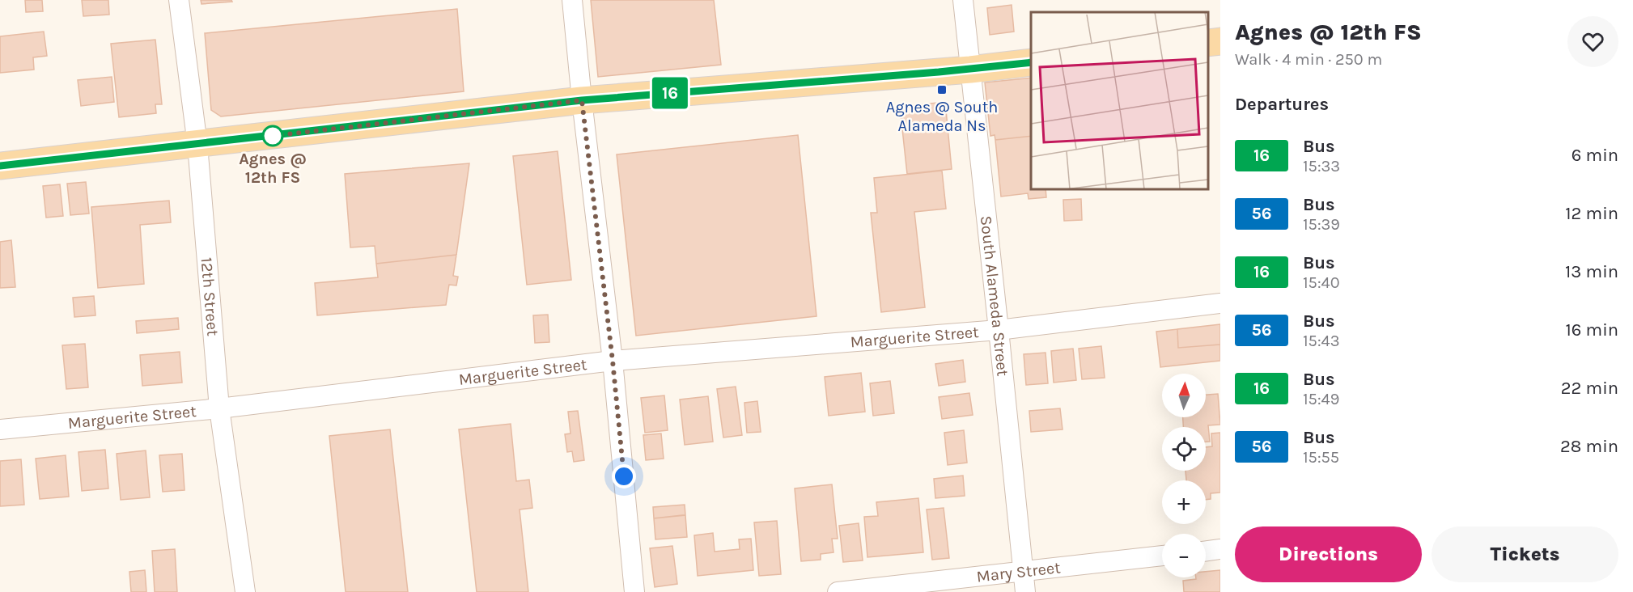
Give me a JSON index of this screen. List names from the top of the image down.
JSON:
{
  "streets": {
    "street": [
      "12th Street",
      "South Alameda Street",
      "Marguerite Street",
      "Mary Street"
    ]
  },
  "crossings": [
    ["12th Street", "Marguerite Street"],
    ["South Alameda Street", "Marguerite Street"],
    ["South Alameda Street", "Mary Street"]
  ],
  "places": {
    "transit": ["Agnes @ South Alameda Ns"],
    "other": ["Agnes @ 12th FS"]
  },
  "lines": ["bus line 16"],
  "north": "top",
  "page": {
    "on_map": "16",
    "heading": [
      ["Agnes @ 12th FS", "Walk · 4 min · 250 m"],
      "Departures"
    ],
    "list": [
      {
        "mark": "16",
        "name": "Bus",
        "note": "15:33",
        "value": "6 min"
      },
      {
        "mark": "56",
        "name": "Bus",
        "note": "15:39",
        "value": "12 min"
      },
      {
        "mark": "16",
        "name": "Bus",
        "note": "15:40",
        "value": "13 min"
      },
      {
        "mark": "56",
        "name": "Bus",
        "note": "15:43",
        "value": "16 min"
      },
      {
        "mark": "16",
        "name": "Bus",
        "note": "15:49",
        "value": "22 min"
      },
      {
        "mark": "56",
        "name": "Bus",
        "note": "15:55",
        "value": "28 min"
      }
    ],
    "map_buttons": ["+", "−"],
    "buttons": ["Directions", "Tickets"]
  }
}
